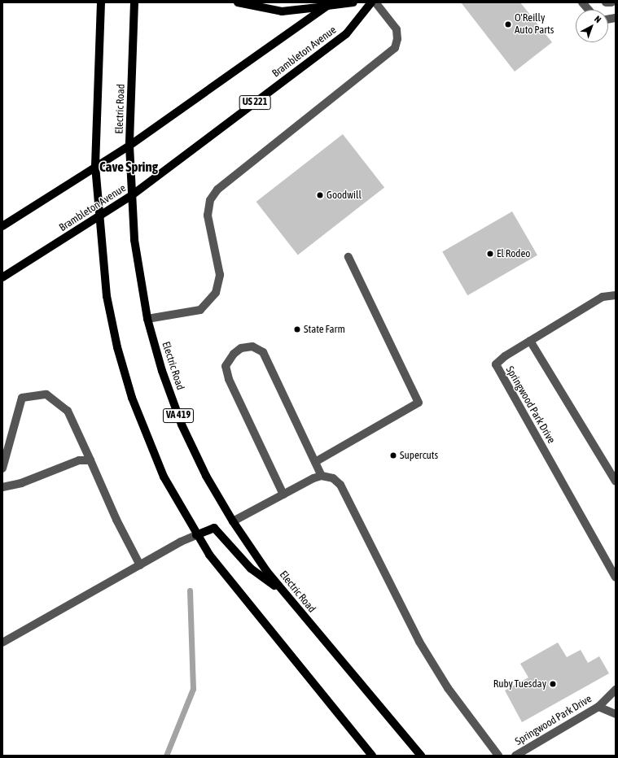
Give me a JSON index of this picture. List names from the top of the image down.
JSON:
{
  "streets": {
    "main road": [
      "Brambleton Avenue",
      "US 221",
      "Electric Road",
      "VA 419"
    ],
    "street": ["Springwood Park Drive"]
  },
  "crossings": [
    ["Brambleton Avenue", "Electric Road"]
  ],
  "districts": ["Cave Spring"],
  "places": [
    "O'Reilly Auto Parts",
    "Goodwill",
    "El Rodeo",
    "State Farm",
    "Supercuts",
    "Ruby Tuesday"
  ],
  "north": "top right"
}
